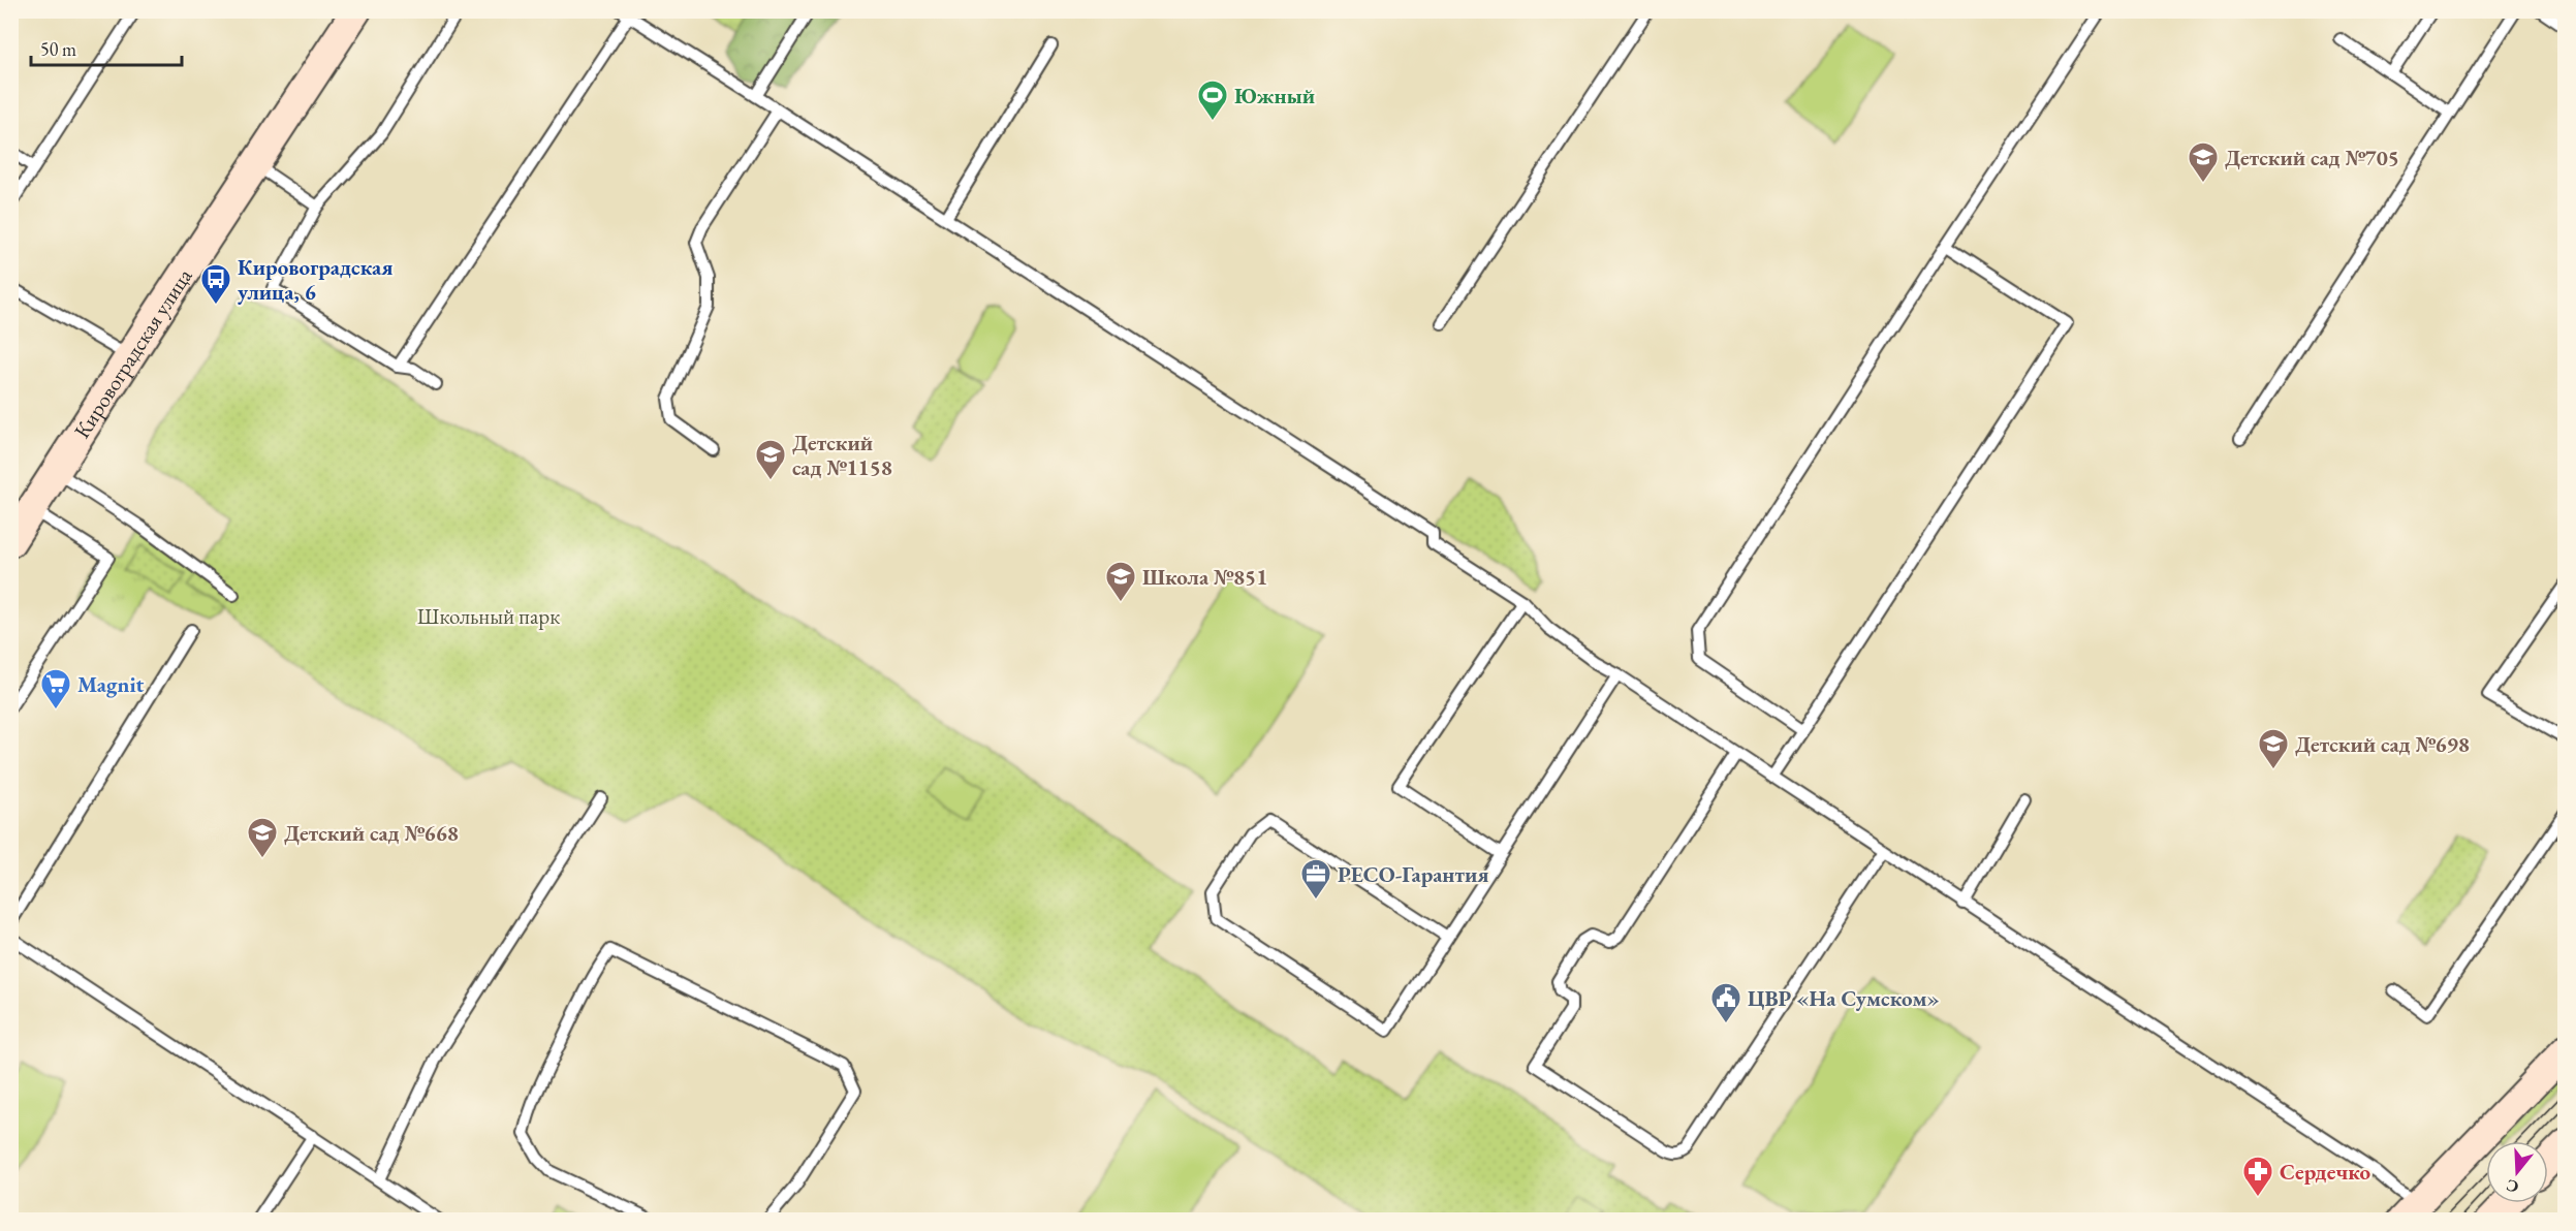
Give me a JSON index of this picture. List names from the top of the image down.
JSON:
{
  "streets": {
    "street": ["Кировоградская улица"]
  },
  "parks": ["Школьный парк"],
  "places": {
    "sports": ["Южный"],
    "school or university": [
      "Детский сад №705",
      "Детский сад №1158",
      "Школа №851",
      "Детский сад №698",
      "Детский сад №668"
    ],
    "bus stop": ["Кировоградская улица, 6"],
    "supermarket": ["Magnit"],
    "office": ["РЕСО-Гарантия"],
    "public building": ["ЦВР «На Сумском»"],
    "pharmacy": ["Сердечко"]
  },
  "scale_bar": "50 m",
  "north": "bottom"
}
